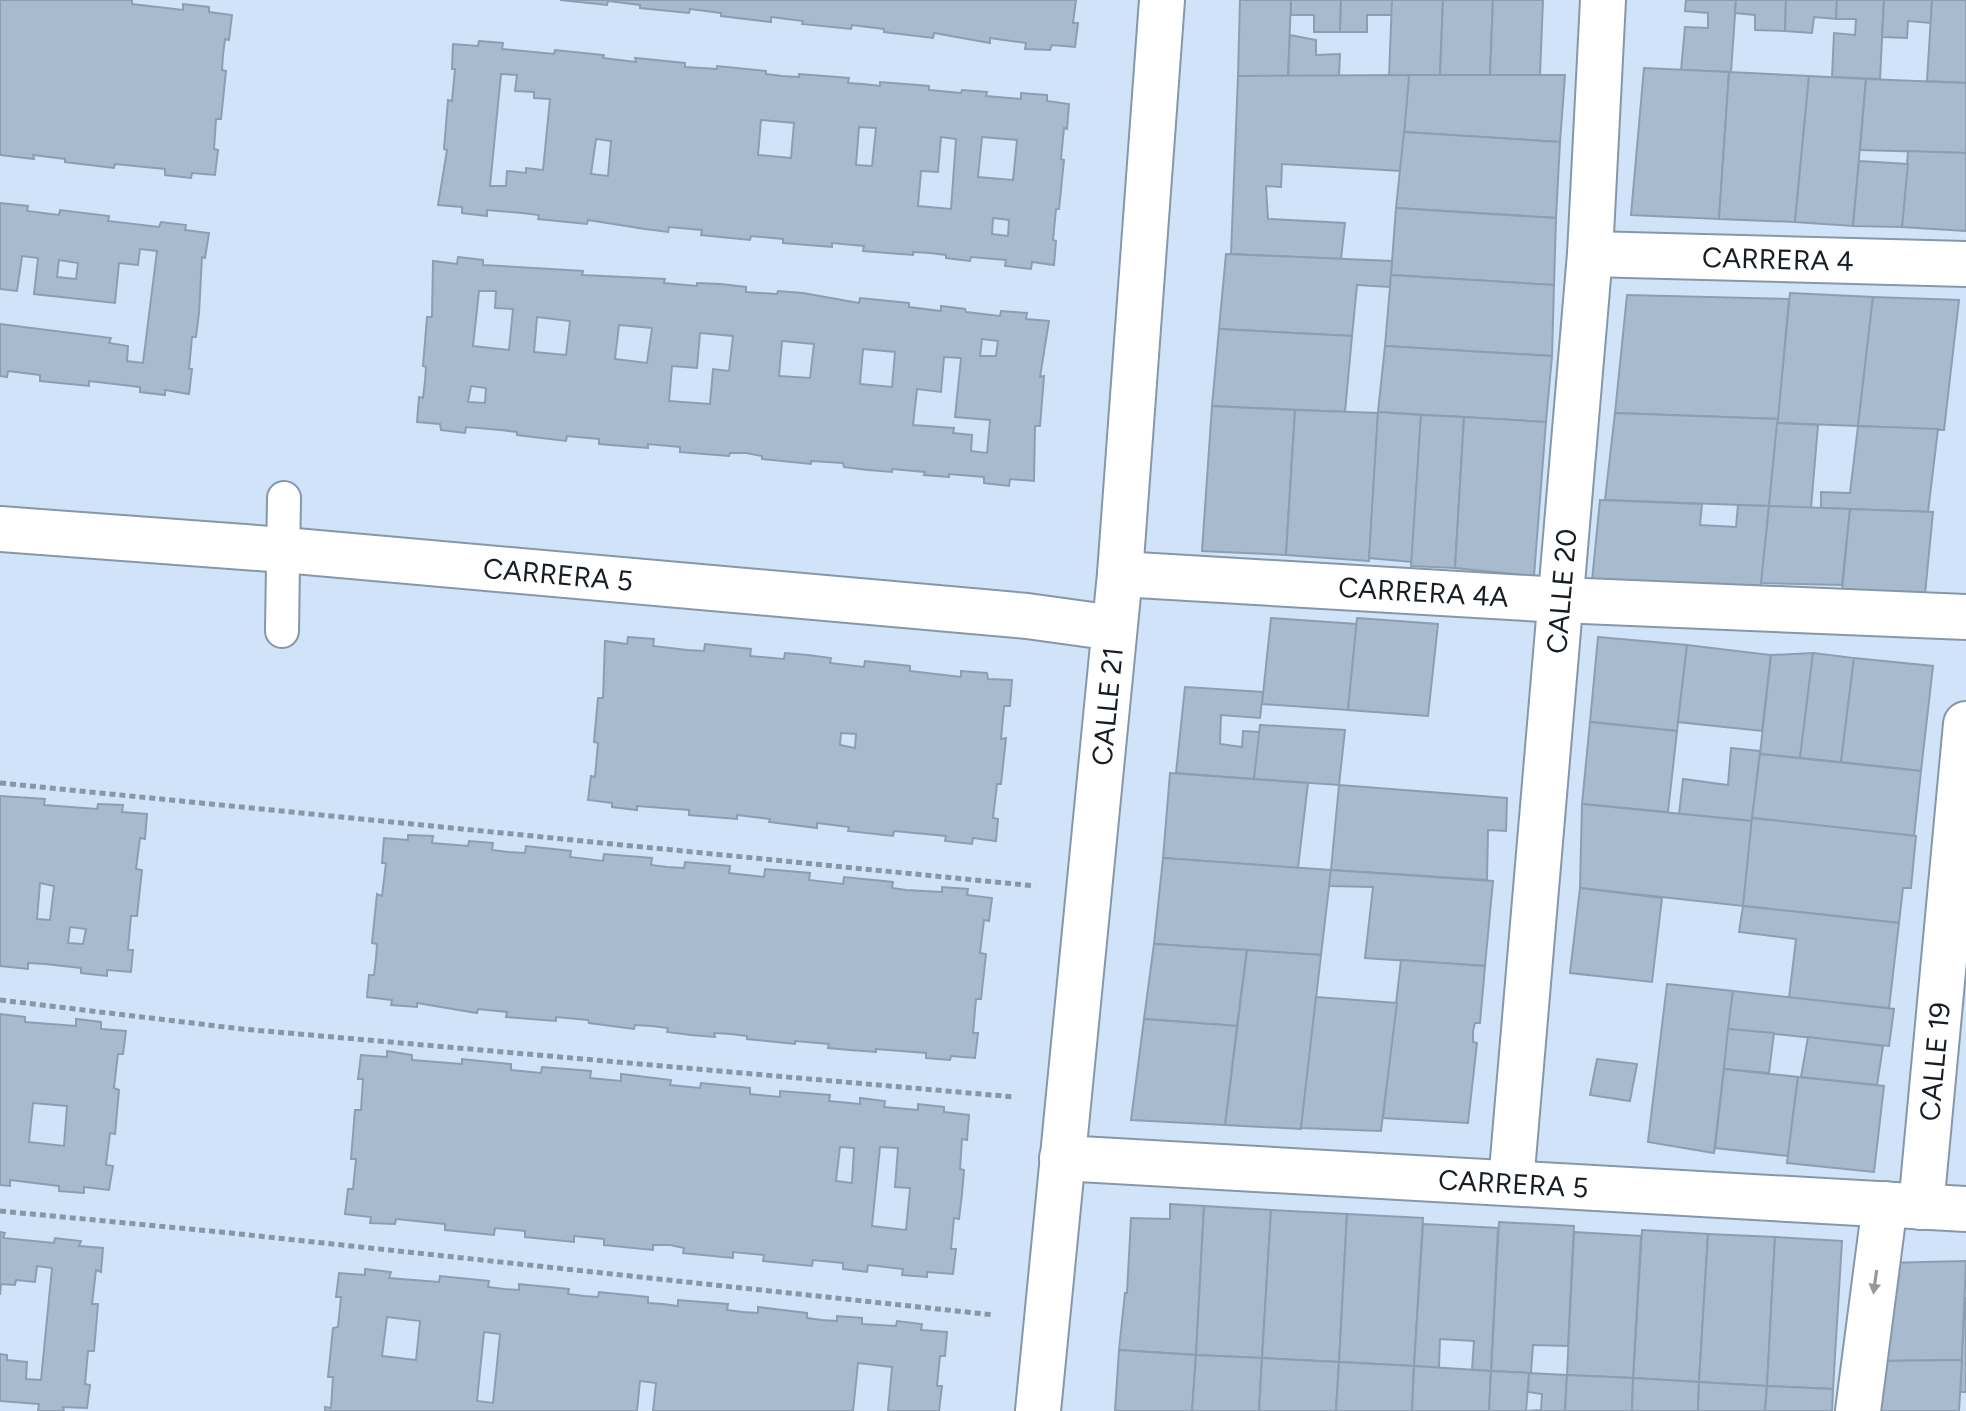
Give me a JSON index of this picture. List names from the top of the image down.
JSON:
{
  "streets": {
    "street": [
      "CARRERA 4",
      "CARRERA 5",
      "CARRERA 4A",
      "CALLE 20",
      "CALLE 21",
      "CALLE 19"
    ]
  },
  "crossings": [
    ["CARRERA 4", "CALLE 20"],
    ["CARRERA 5", "CALLE 20"],
    ["CARRERA 5", "CALLE 21"],
    ["CARRERA 5", "CALLE 19"],
    ["CARRERA 4A", "CALLE 20"],
    ["CARRERA 4A", "CALLE 21"]
  ]
}
